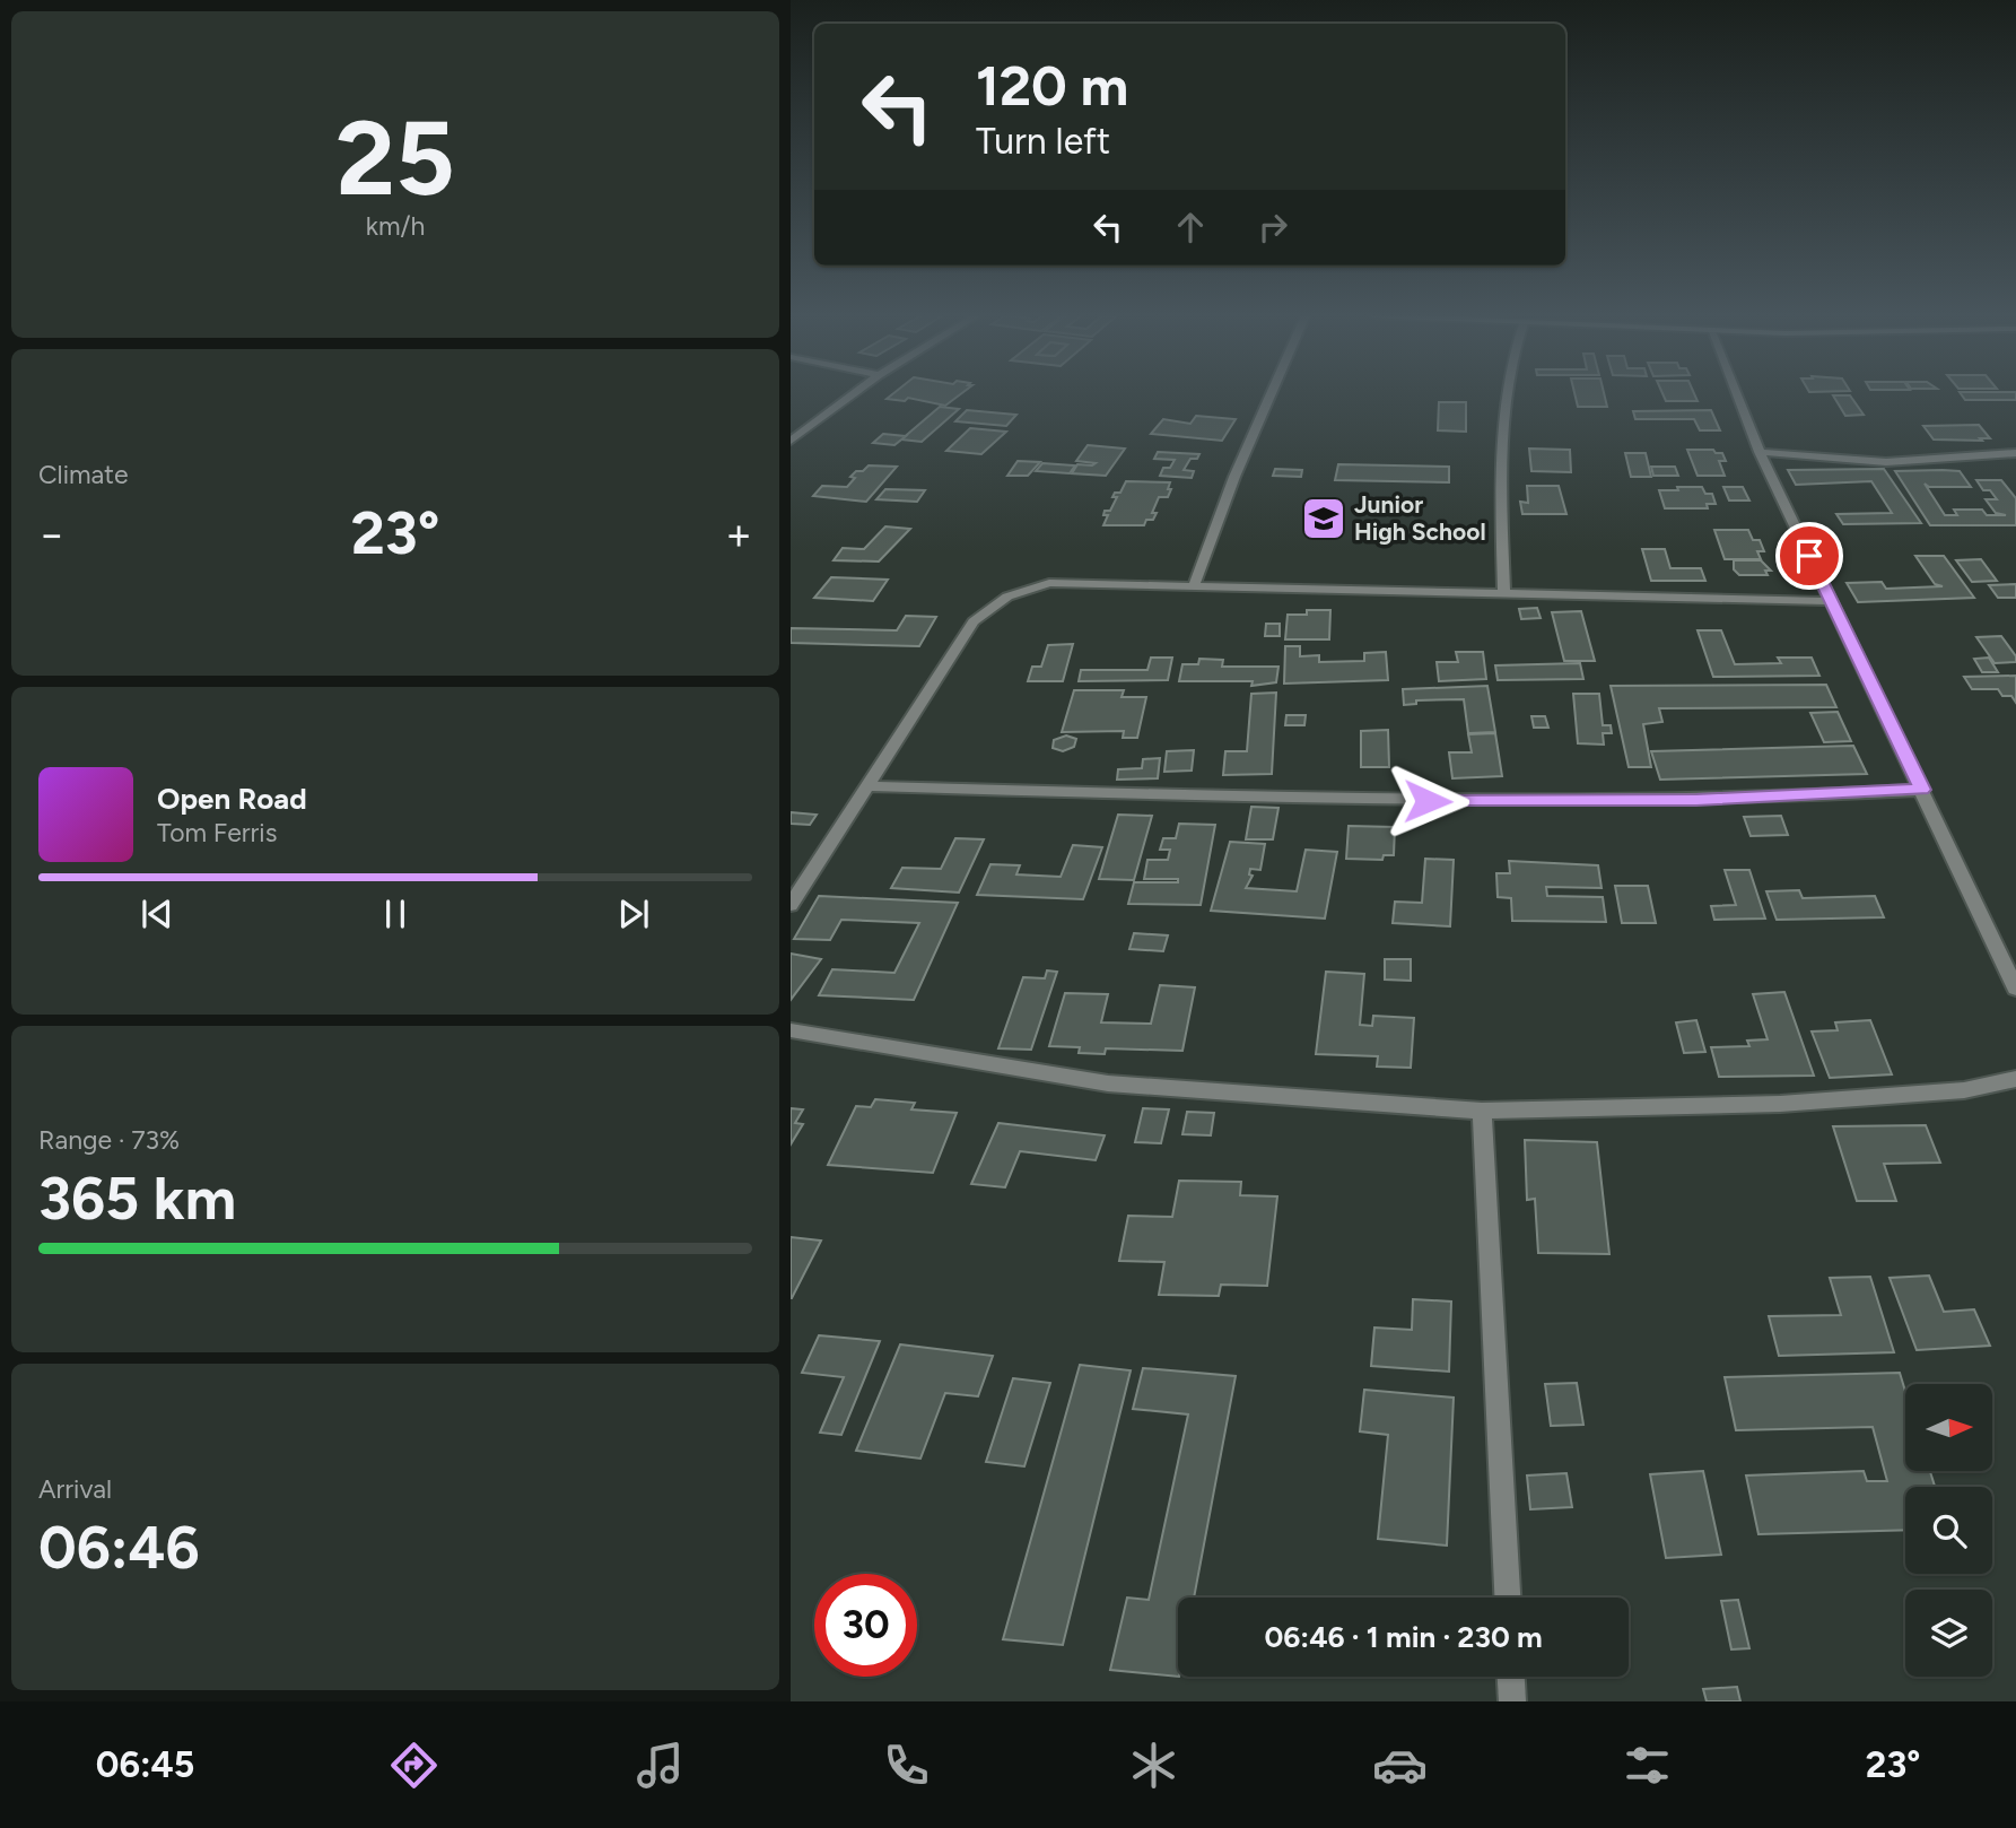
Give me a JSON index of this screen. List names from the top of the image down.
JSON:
{
  "places": {
    "school or university": ["Junior High School"]
  },
  "north": "right",
  "page": {
    "tile": [
      ["25", "km/h"],
      "Climate",
      ["Range · 73%", "365 km"],
      ["Arrival", "06:46"]
    ],
    "turn": ["120 m", "Turn left"],
    "heat": ["−", "23°", "+"],
    "song": ["Open Road", "Tom Ferris"],
    "limit": "30",
    "trip": "06:46 · 1 min · 230 m",
    "tabs": ["06:45", "23°"]
  }
}
